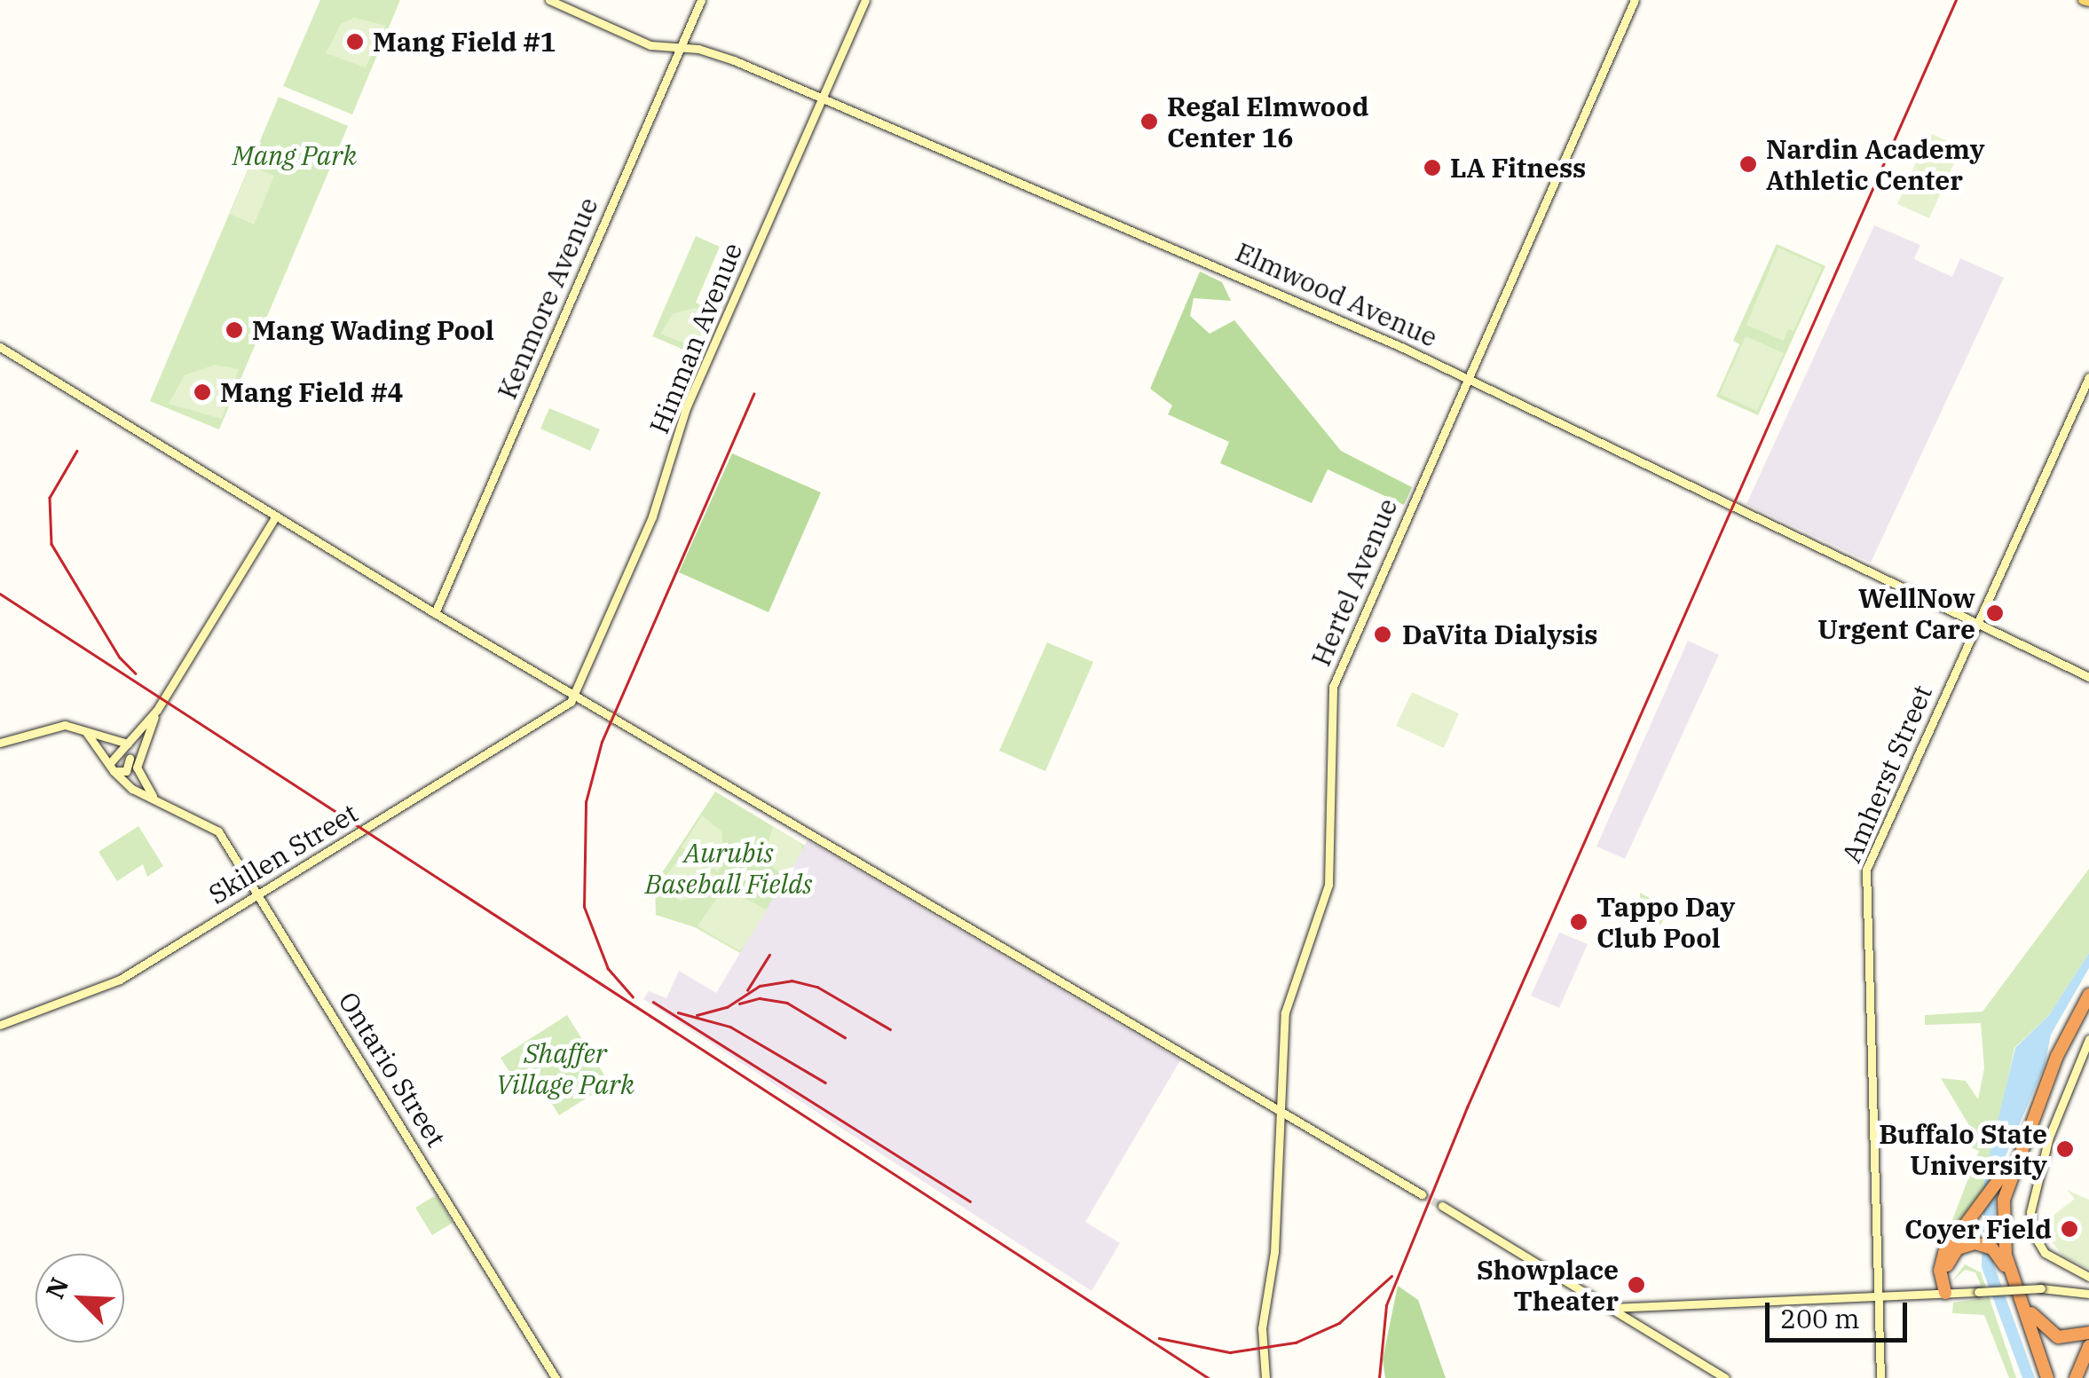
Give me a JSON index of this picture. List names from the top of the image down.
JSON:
{
  "streets": {
    "street": [
      "Elmwood Avenue",
      "Kenmore Avenue",
      "Hinman Avenue",
      "Hertel Avenue",
      "Amherst Street",
      "Skillen Street",
      "Ontario Street"
    ]
  },
  "crossings": [
    ["Elmwood Avenue", "Kenmore Avenue"],
    ["Elmwood Avenue", "Hinman Avenue"],
    ["Elmwood Avenue", "Hertel Avenue"],
    ["Elmwood Avenue", "Amherst Street"],
    ["Hinman Avenue", "Skillen Street"],
    ["Skillen Street", "Ontario Street"]
  ],
  "parks": ["Mang Park", "Aurubis Baseball Fields", "Shaffer Village Park"],
  "places": [
    "Mang Field #1",
    "Regal Elmwood Center 16",
    "Nardin Academy Athletic Center",
    "LA Fitness",
    "Mang Wading Pool",
    "Mang Field #4",
    "WellNow Urgent Care",
    "DaVita Dialysis",
    "Tappo Day Club Pool",
    "Buffalo State University",
    "Coyer Field",
    "Showplace Theater"
  ],
  "scale_bar": "200 m",
  "north": "top left"
}
